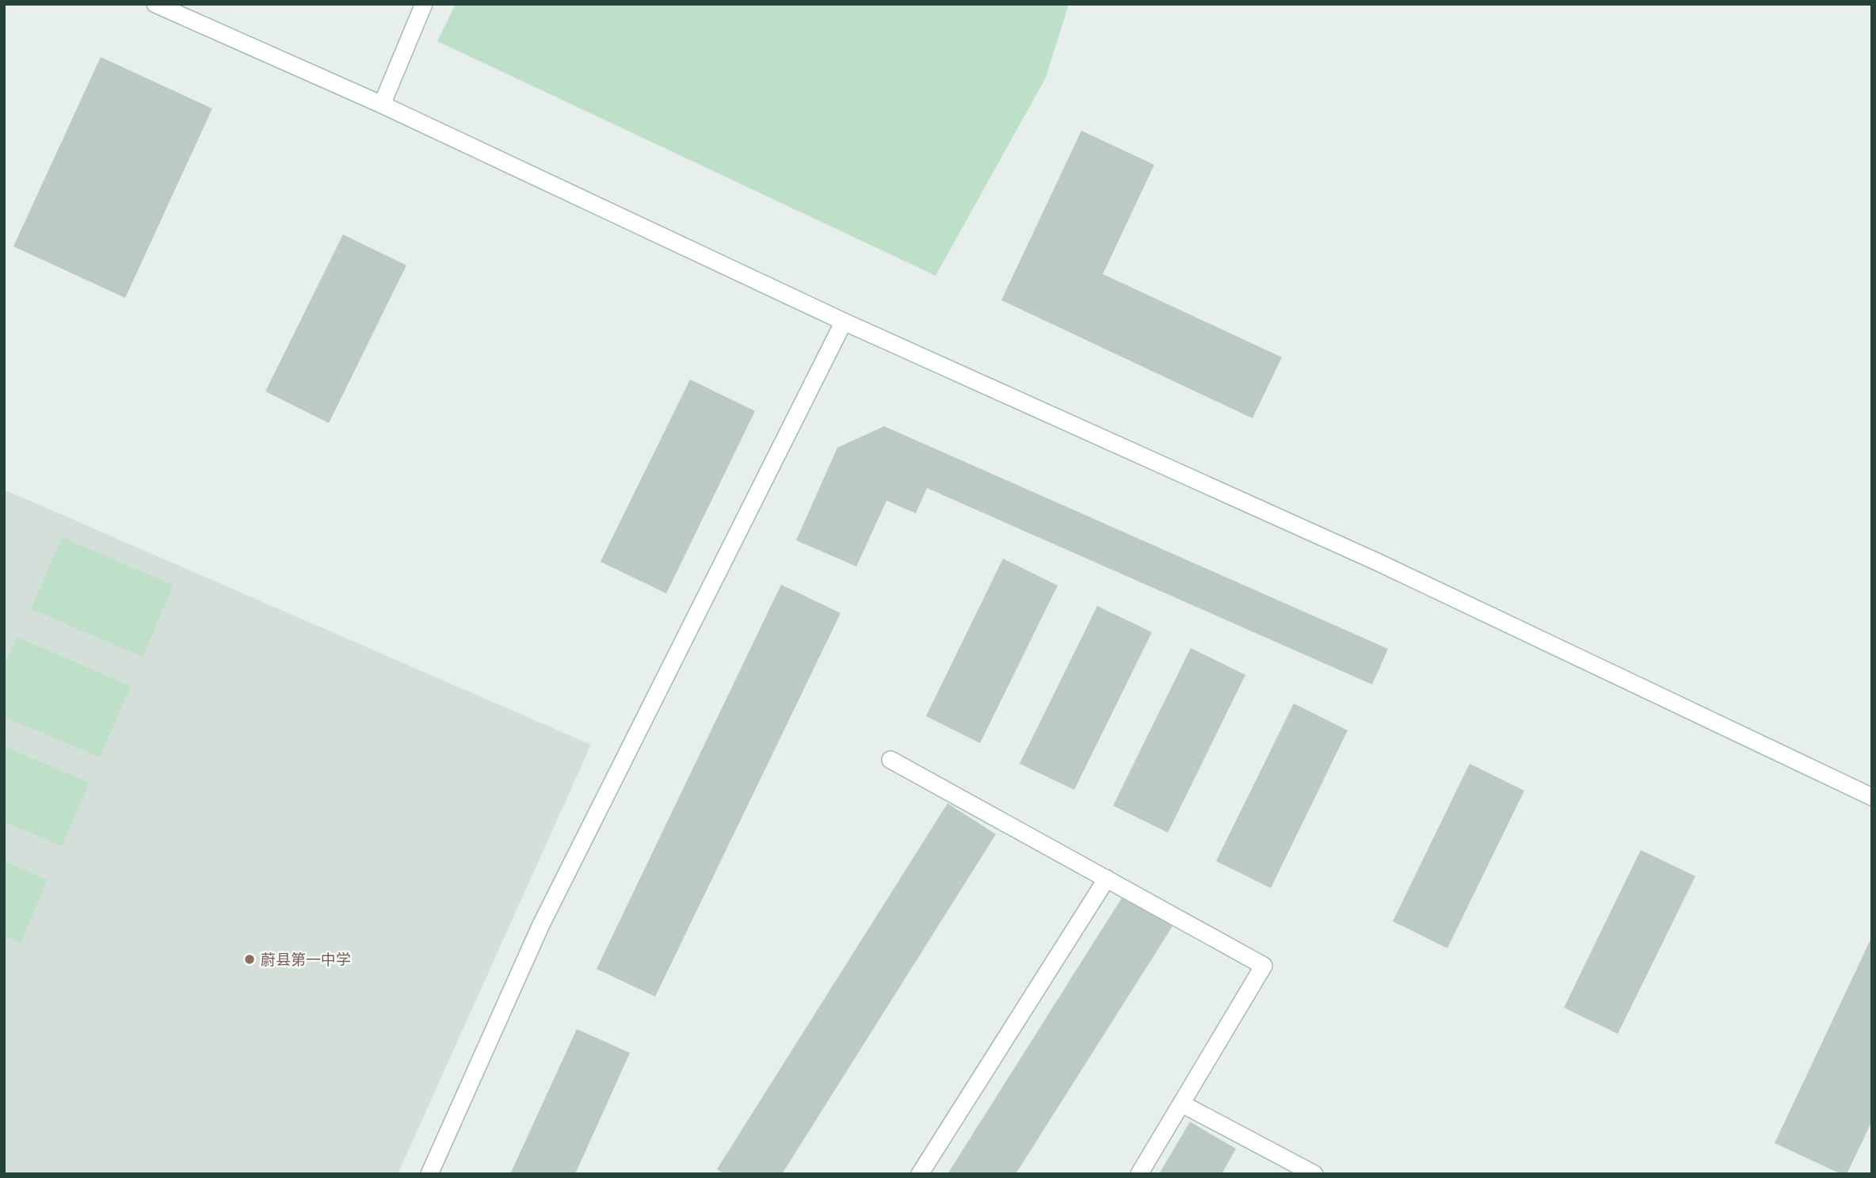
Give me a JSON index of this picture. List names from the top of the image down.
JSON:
{
  "places": ["蔚县第一中学"]
}
